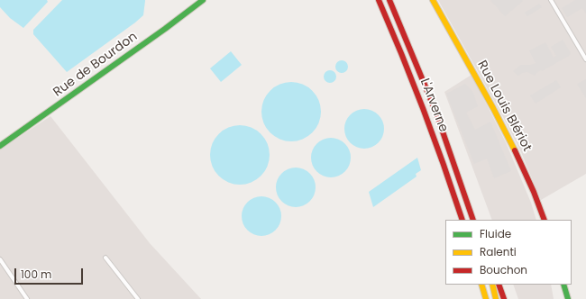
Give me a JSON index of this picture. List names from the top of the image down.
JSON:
{
  "streets": {
    "main road": ["Rue de Bourdon", "L'Arverne", "Rue Louis Blériot"]
  },
  "legend": ["Fluide", "Ralenti", "Bouchon"],
  "scale_bar": "100 m"
}
